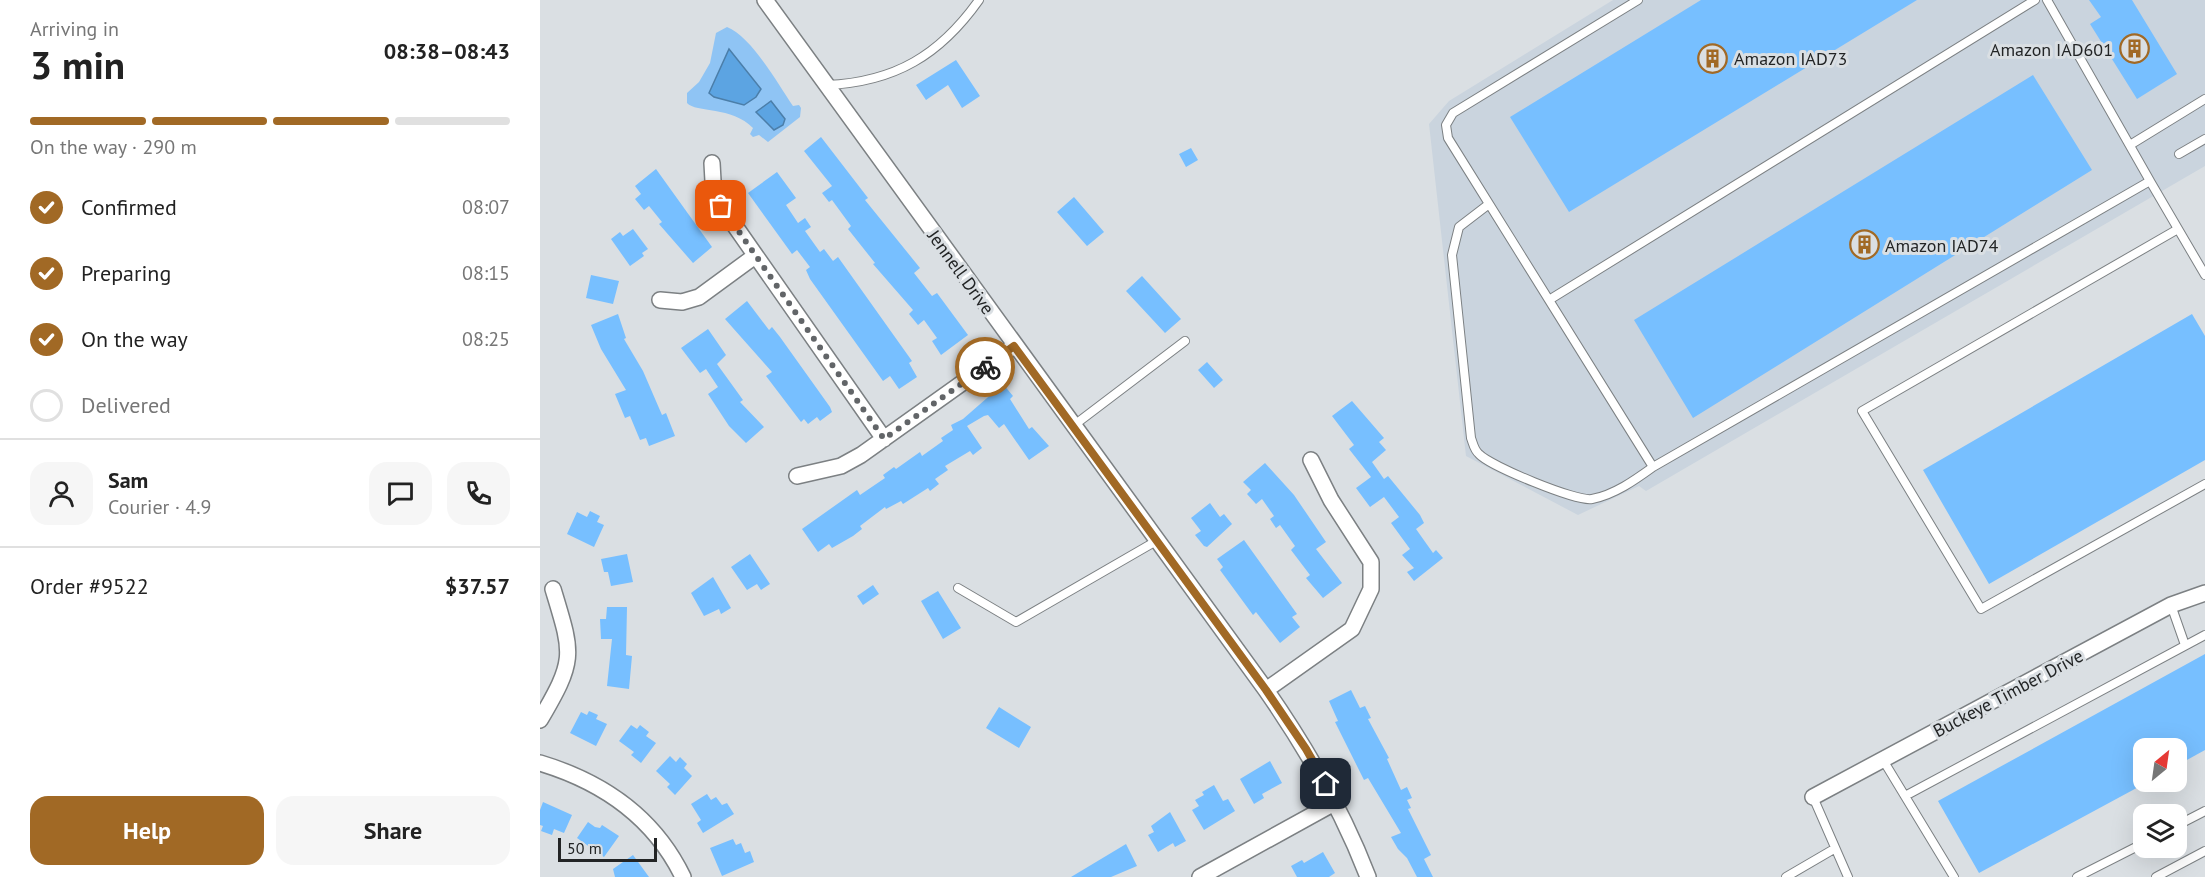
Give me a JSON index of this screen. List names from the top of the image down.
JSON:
{
  "streets": {
    "street": ["Jennell Drive", "Buckeye Timber Drive"]
  },
  "places": {
    "building": ["Amazon IAD601", "Amazon IAD73", "Amazon IAD74"]
  },
  "scale_bar": "50 m",
  "north": "top right",
  "page": {
    "heading": ["3 min", "Arriving in", "08:38–08:43"],
    "panel": [
      "Sam",
      "Courier · 4.9",
      "Order #9522",
      "$37.57"
    ],
    "bar": "On the way · 290 m",
    "list": [
      ["Confirmed", "08:07"],
      ["Preparing", "08:15"],
      ["On the way", "08:25"],
      "Delivered"
    ],
    "buttons": ["Help", "Share"],
    "scale": "50 m"
  }
}
